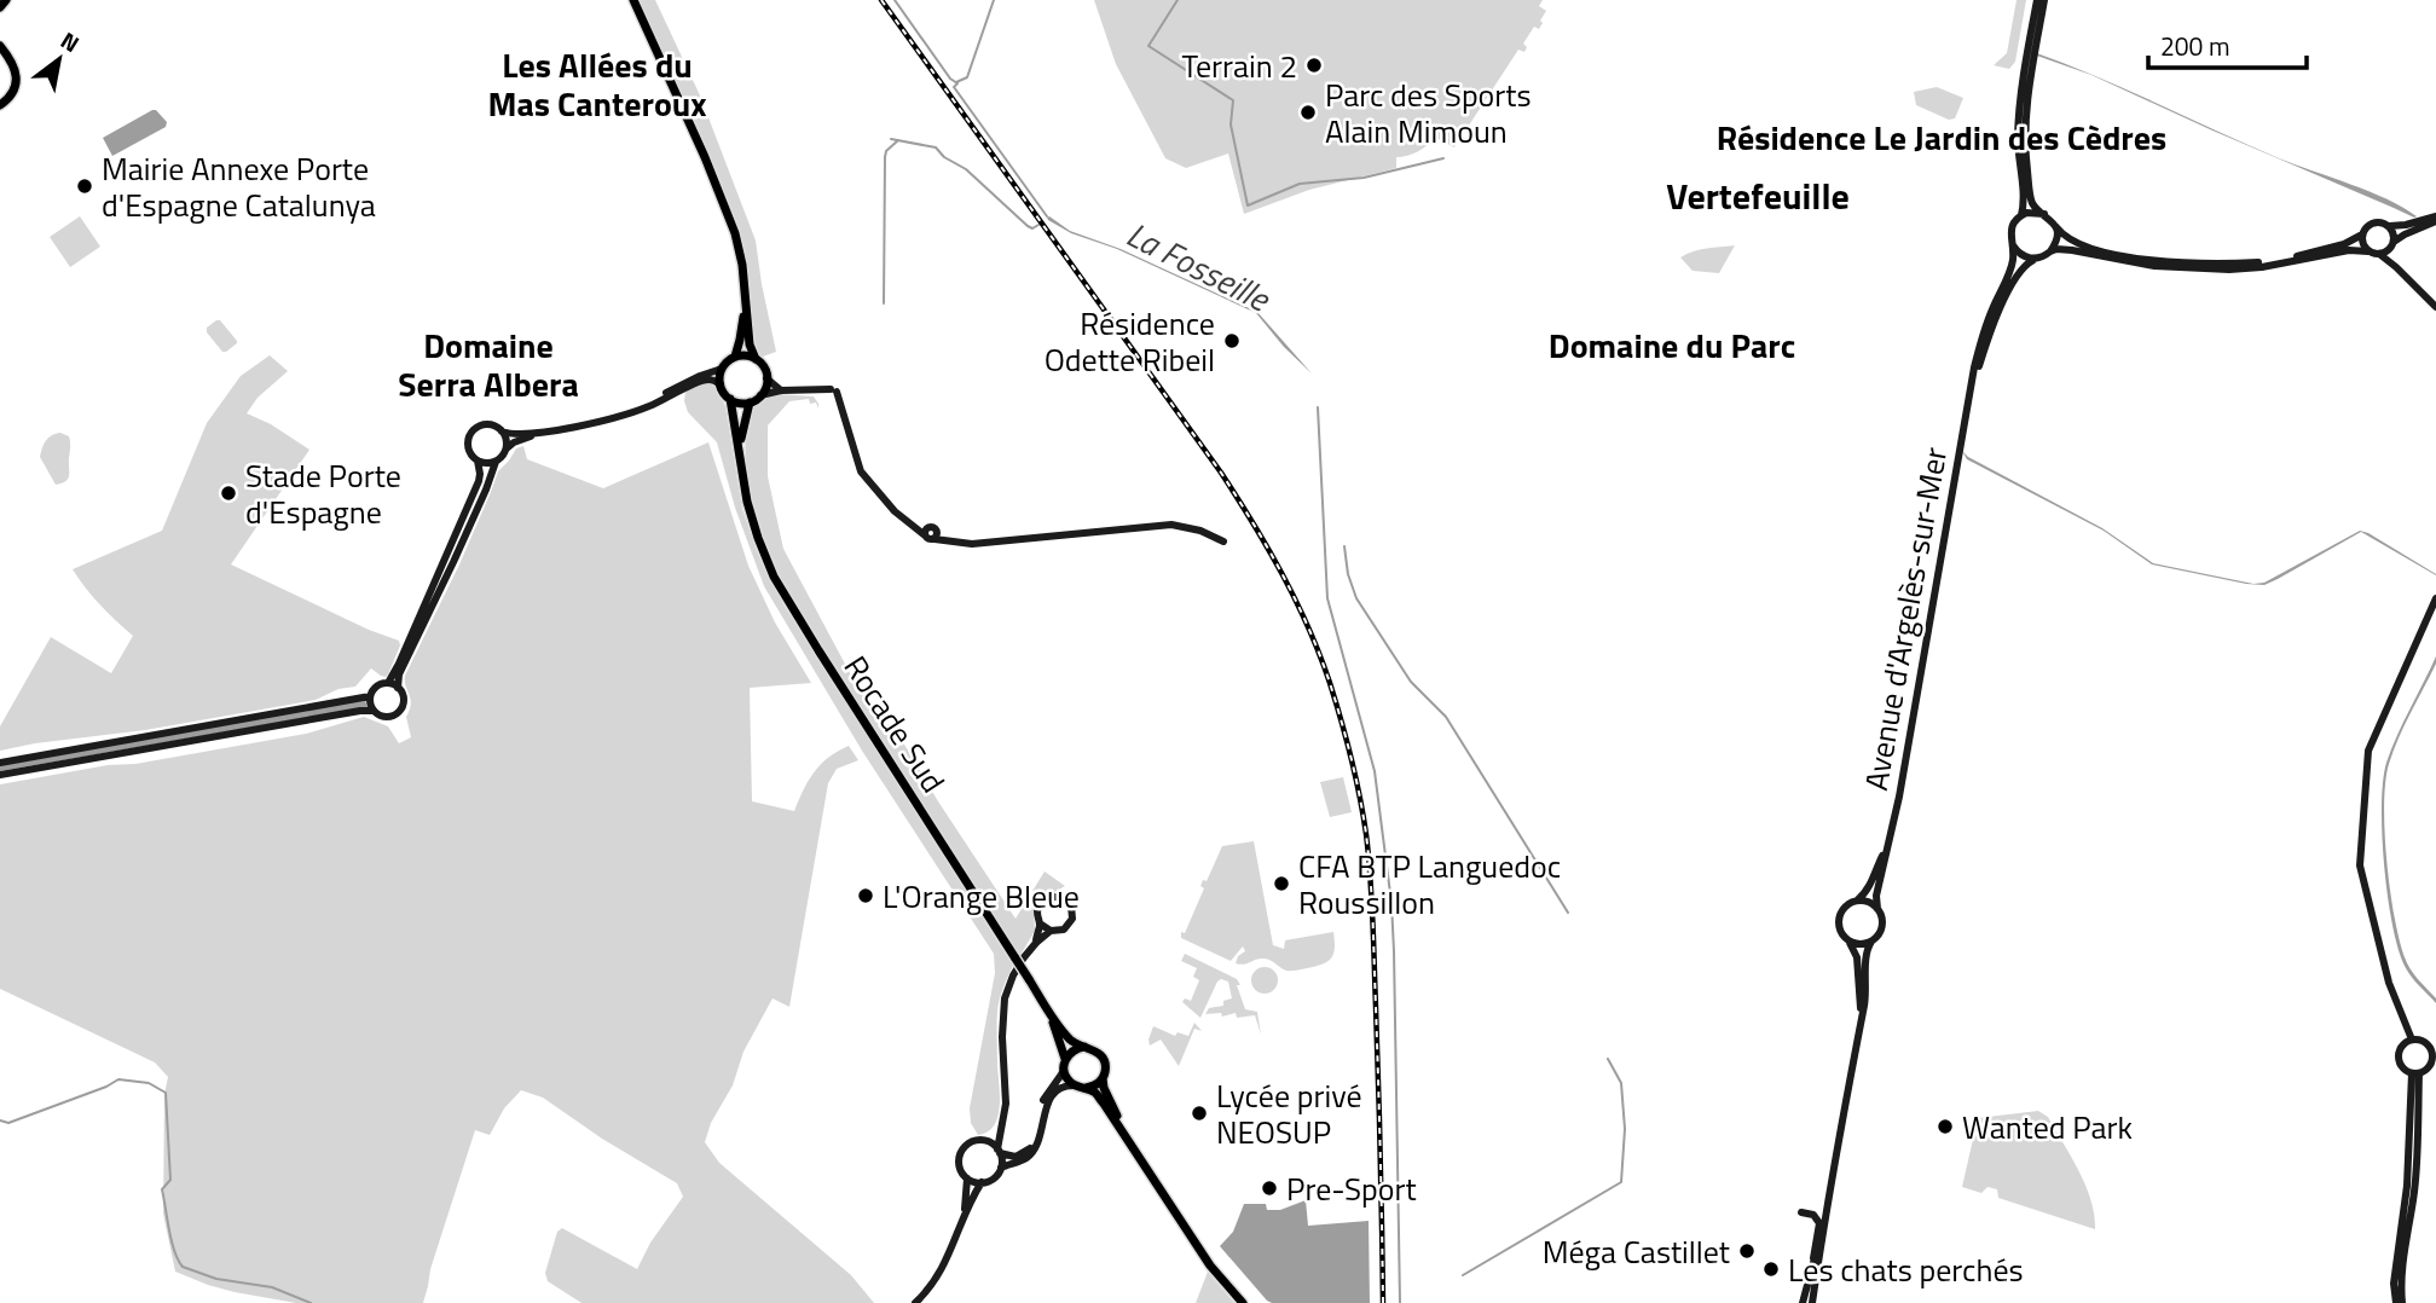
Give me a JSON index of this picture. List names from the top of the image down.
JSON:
{
  "streets": {
    "main road": ["Avenue d'Argelès-sur-Mer", "Rocade Sud"]
  },
  "districts": [
    "Les Allées du Mas Canteroux",
    "Résidence Le Jardin des Cèdres",
    "Vertefeuille",
    "Domaine Serra Albera",
    "Domaine du Parc"
  ],
  "water": ["La Fosseille"],
  "places": [
    "Terrain 2",
    "Parc des Sports Alain Mimoun",
    "Mairie Annexe Porte d'Espagne Catalunya",
    "Résidence Odette Ribeil",
    "Stade Porte d'Espagne",
    "CFA BTP Languedoc Roussillon",
    "L'Orange Bleue",
    "Lycée privé NEOSUP",
    "Wanted Park",
    "Pre-Sport",
    "Méga Castillet",
    "Les chats perchés"
  ],
  "scale_bar": "200 m",
  "north": "top right"
}
